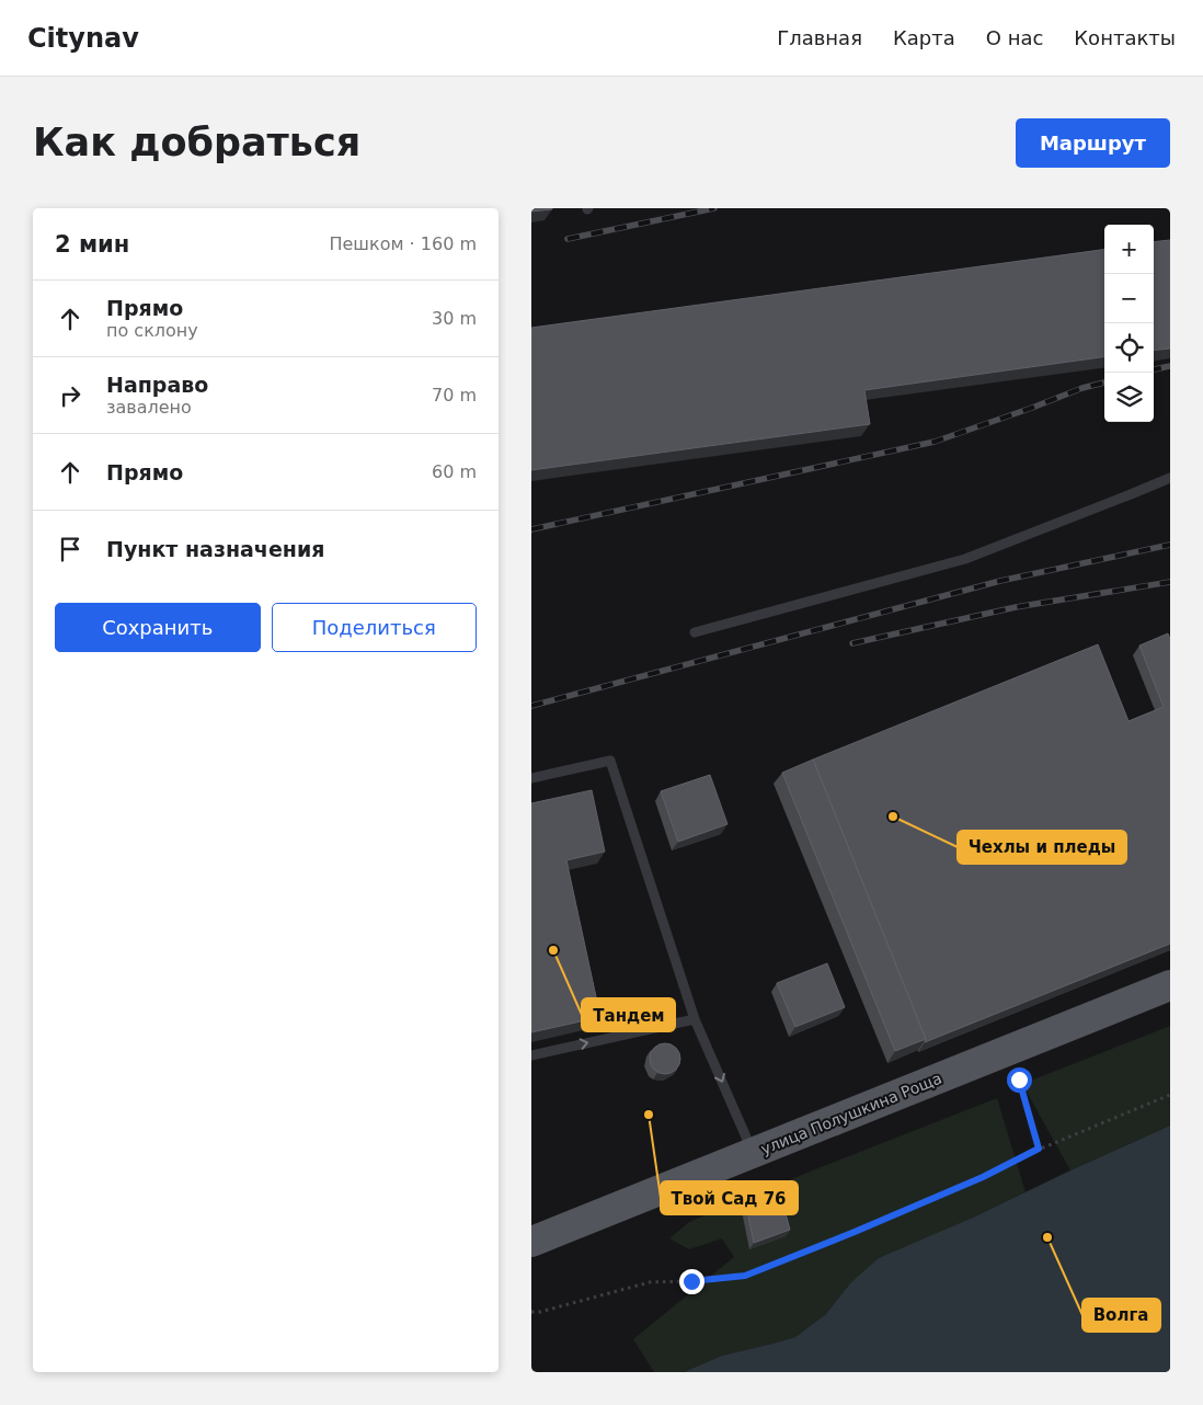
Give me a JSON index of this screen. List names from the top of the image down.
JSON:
{
  "streets": {
    "main road": ["улица Полушкина Роща"]
  },
  "places": [
    "Чехлы и пледы",
    "Тандем",
    "Твой Сад 76",
    "Волга"
  ],
  "page": {
    "header": "Citynav",
    "nav": [
      "Главная",
      "Карта",
      "О нас",
      "Контакты"
    ],
    "buttons": [
      "Маршрут",
      ["Сохранить", "Поделиться"]
    ],
    "title": "Как добраться",
    "heading": ["2 мин", "Пешком · 160 m"],
    "map_buttons": ["+", "−"],
    "list": [
      ["Прямо", "по склону", "30 m"],
      ["Направо", "завалено", "70 m"],
      ["Прямо", "60 m"],
      "Пункт назначения"
    ]
  }
}
